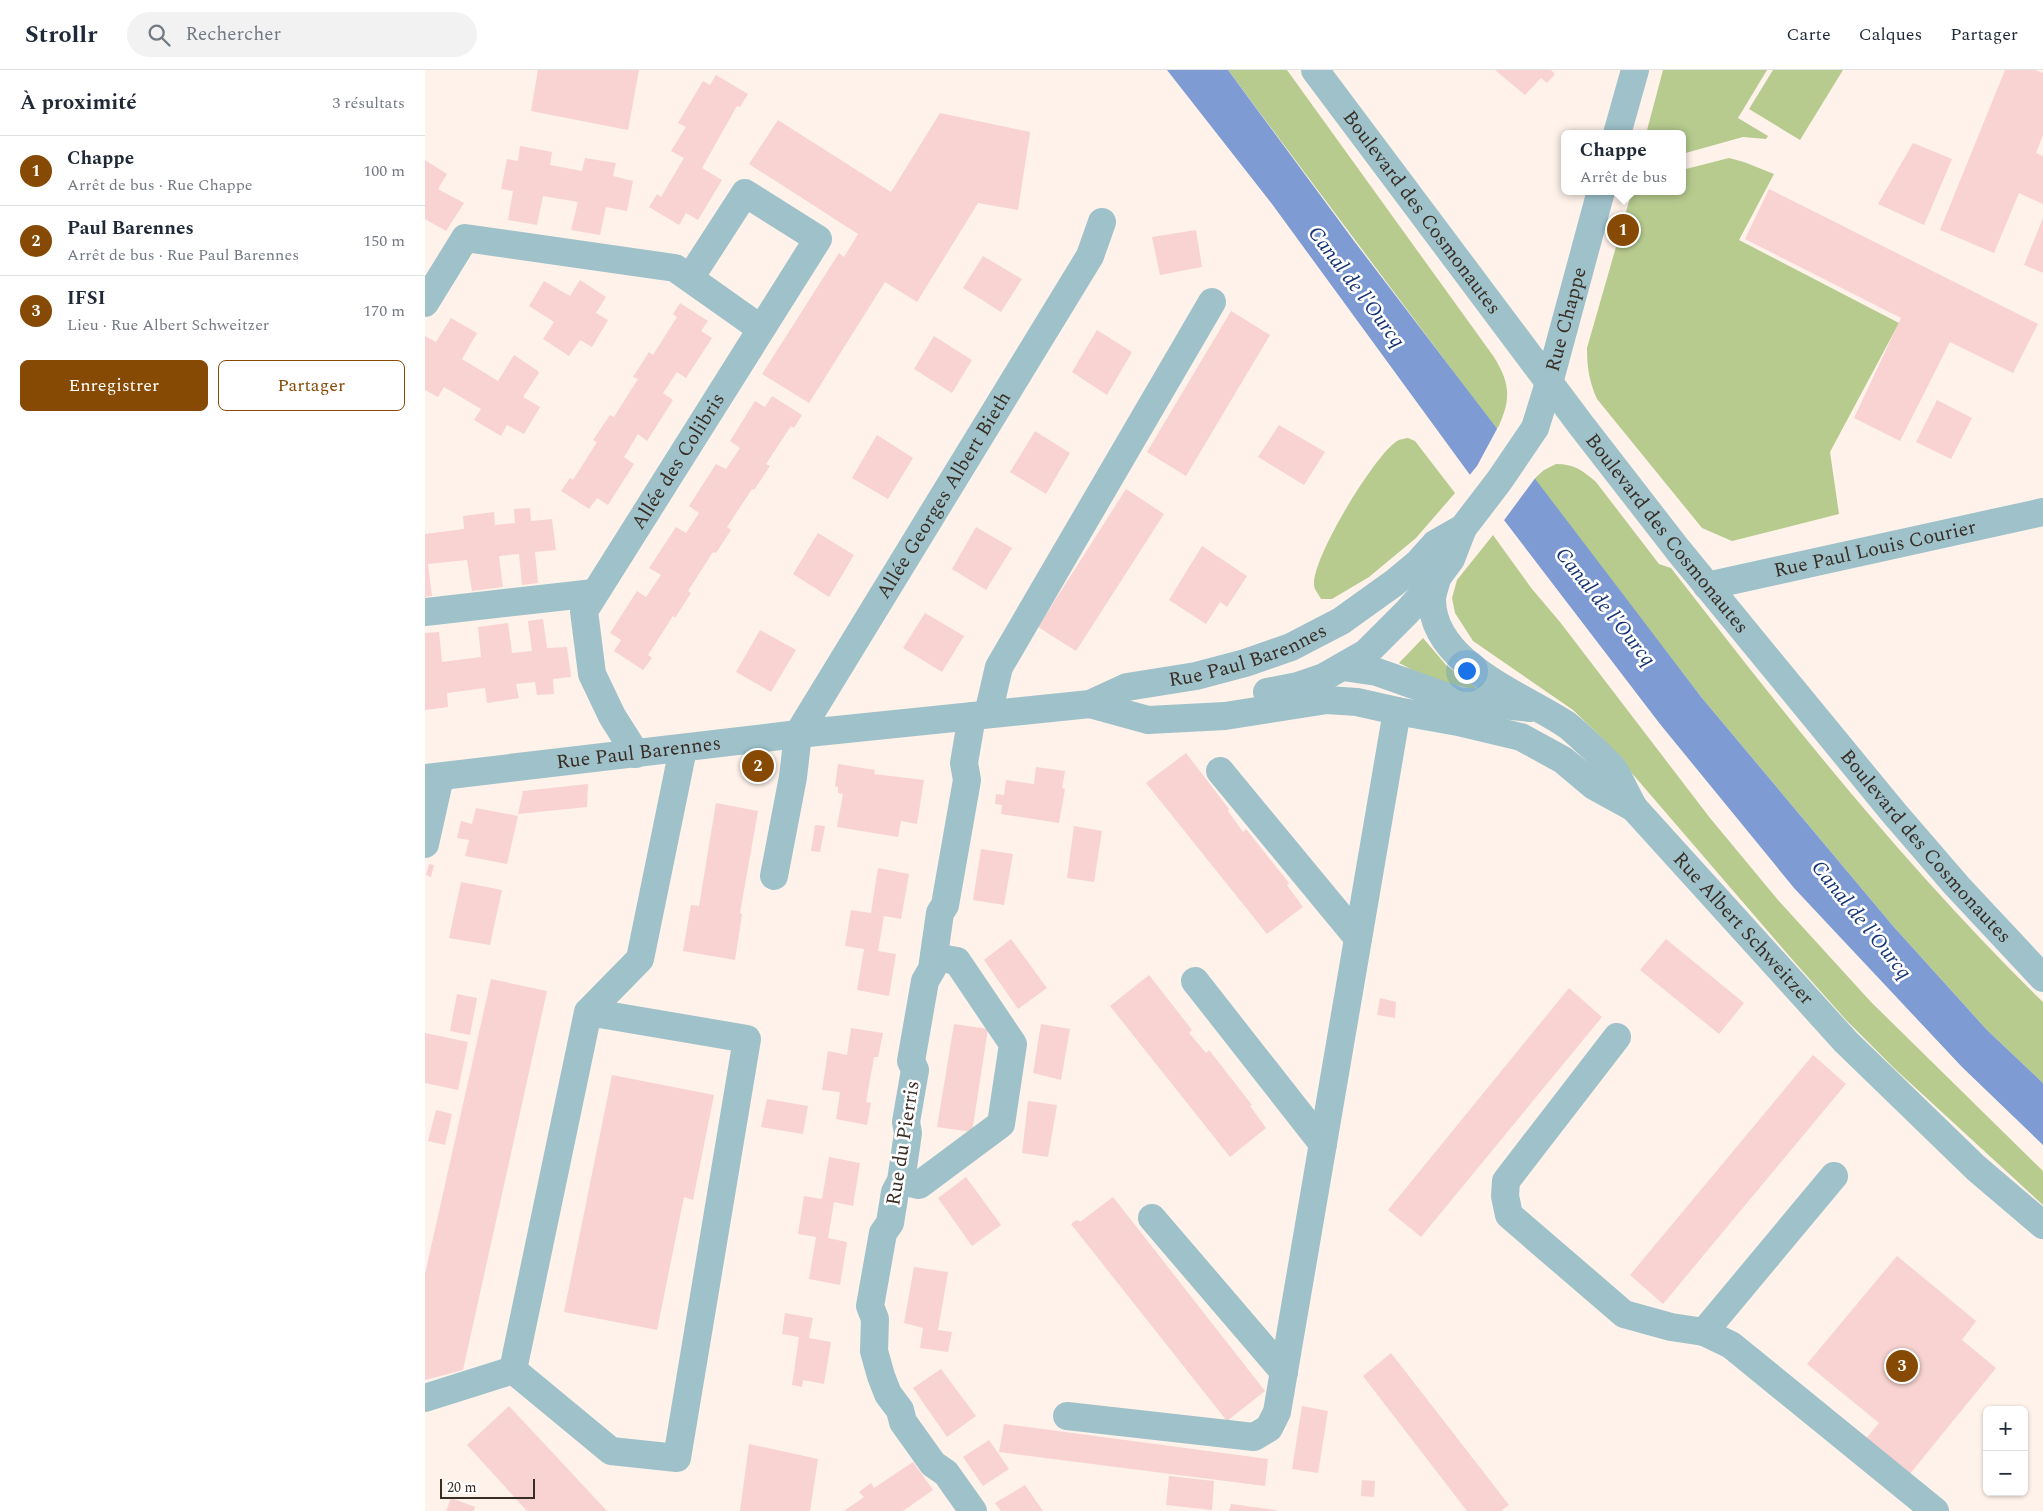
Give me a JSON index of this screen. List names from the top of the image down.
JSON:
{
  "streets": {
    "street": [
      "Boulevard des Cosmonautes",
      "Rue Chappe",
      "Allée des Colibris",
      "Allée Georges Albert Bieth",
      "Rue Paul Louis Courier",
      "Rue Paul Barennes",
      "Rue Albert Schweitzer",
      "Rue du Pierris"
    ]
  },
  "crossings": [
    ["Boulevard des Cosmonautes", "Rue Chappe"],
    ["Boulevard des Cosmonautes", "Rue Paul Louis Courier"],
    ["Rue Chappe", "Rue Paul Barennes"],
    ["Allée des Colibris", "Rue Paul Barennes"],
    ["Allée Georges Albert Bieth", "Rue Paul Barennes"],
    ["Rue Paul Barennes", "Rue Albert Schweitzer"],
    ["Rue Paul Barennes", "Rue du Pierris"]
  ],
  "water": ["Canal de l'Ourcq"],
  "scale_bar": "20 m",
  "page": {
    "header": "Strollr",
    "search": "Rechercher",
    "nav": ["Carte", "Calques", "Partager"],
    "heading": ["À proximité", "3 résultats"],
    "popup": ["Chappe", "Arrêt de bus"],
    "list": [
      {
        "mark": "1",
        "name": "Chappe",
        "note": "Arrêt de bus · Rue Chappe",
        "value": "100 m"
      },
      {
        "mark": "2",
        "name": "Paul Barennes",
        "note": "Arrêt de bus · Rue Paul Barennes",
        "value": "150 m"
      },
      {
        "mark": "3",
        "name": "IFSI",
        "note": "Lieu · Rue Albert Schweitzer",
        "value": "170 m"
      }
    ],
    "pins": ["1", "2", "3"],
    "buttons": ["Enregistrer", "Partager"],
    "map_buttons": ["+", "−"],
    "scale": "20 m"
  }
}
